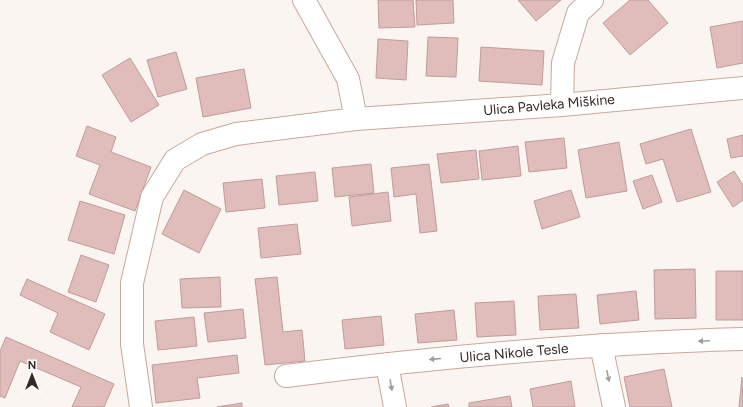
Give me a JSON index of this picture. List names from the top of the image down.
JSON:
{
  "streets": {
    "street": ["Ulica Pavleka Miškine", "Ulica Nikole Tesle"]
  },
  "one_way": ["Ulica Nikole Tesle"],
  "north": "top"
}
